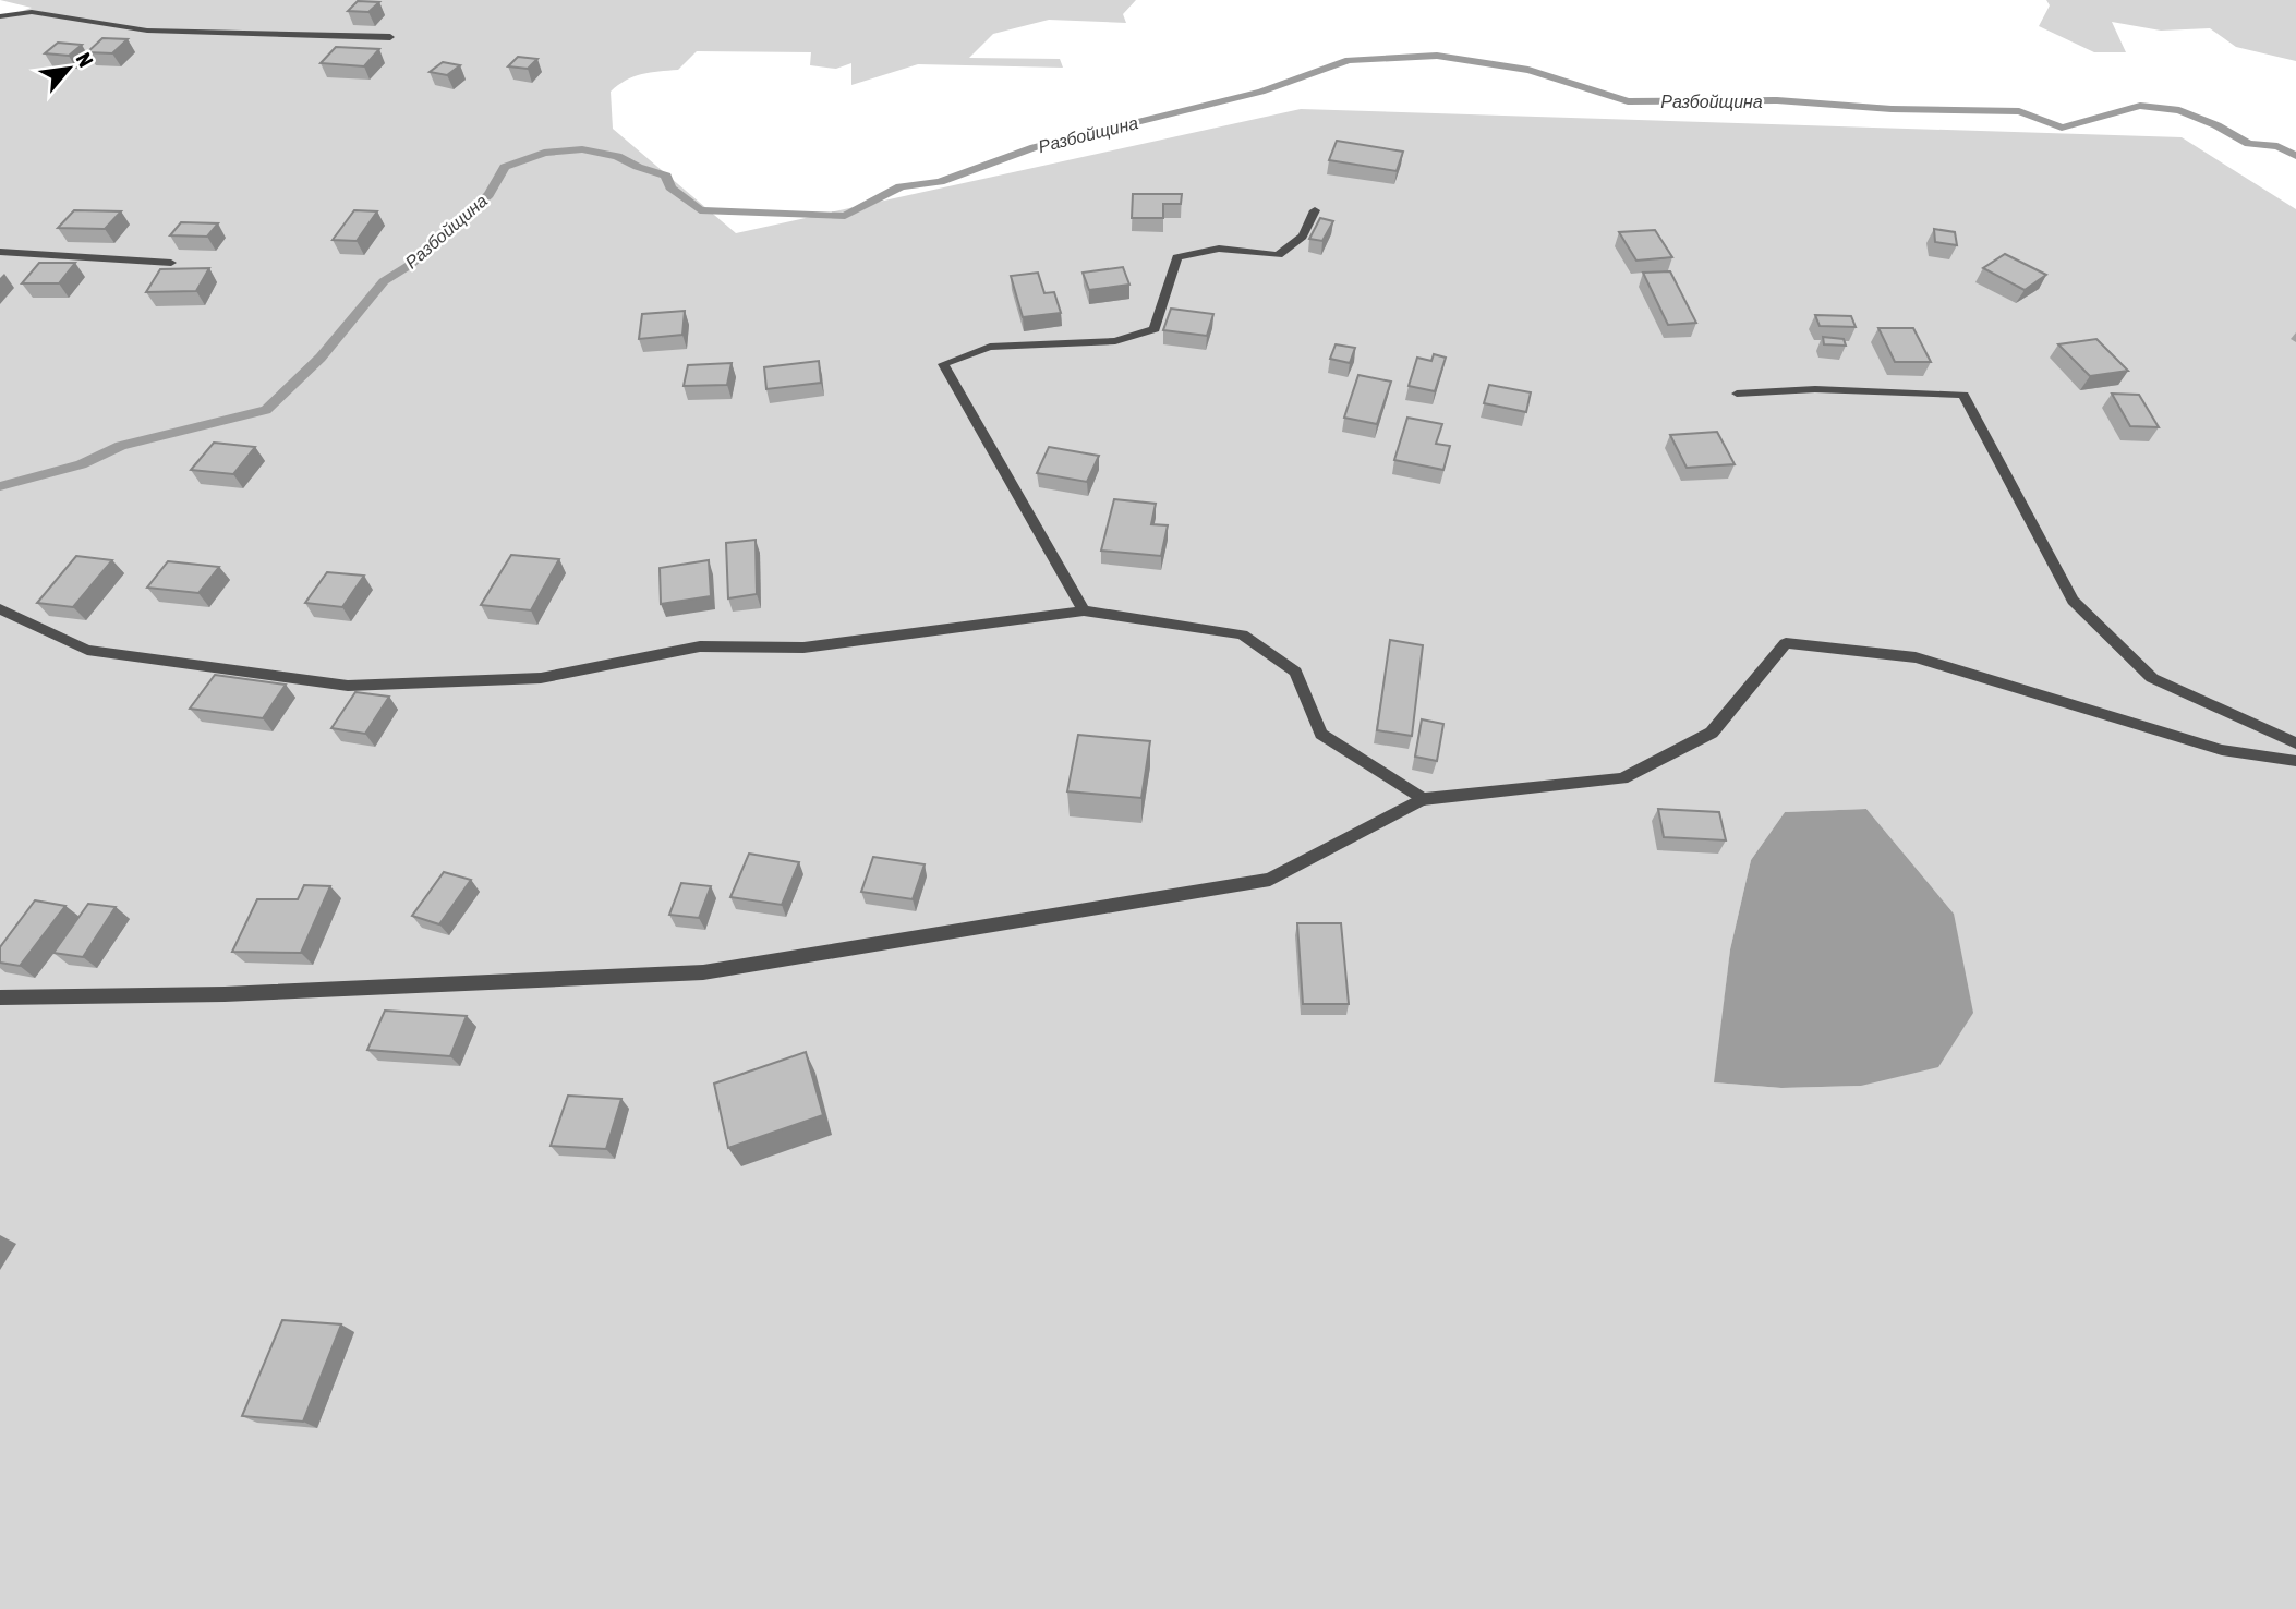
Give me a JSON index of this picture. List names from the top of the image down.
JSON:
{
  "water": ["Разбойщина"],
  "north": "top right"
}
